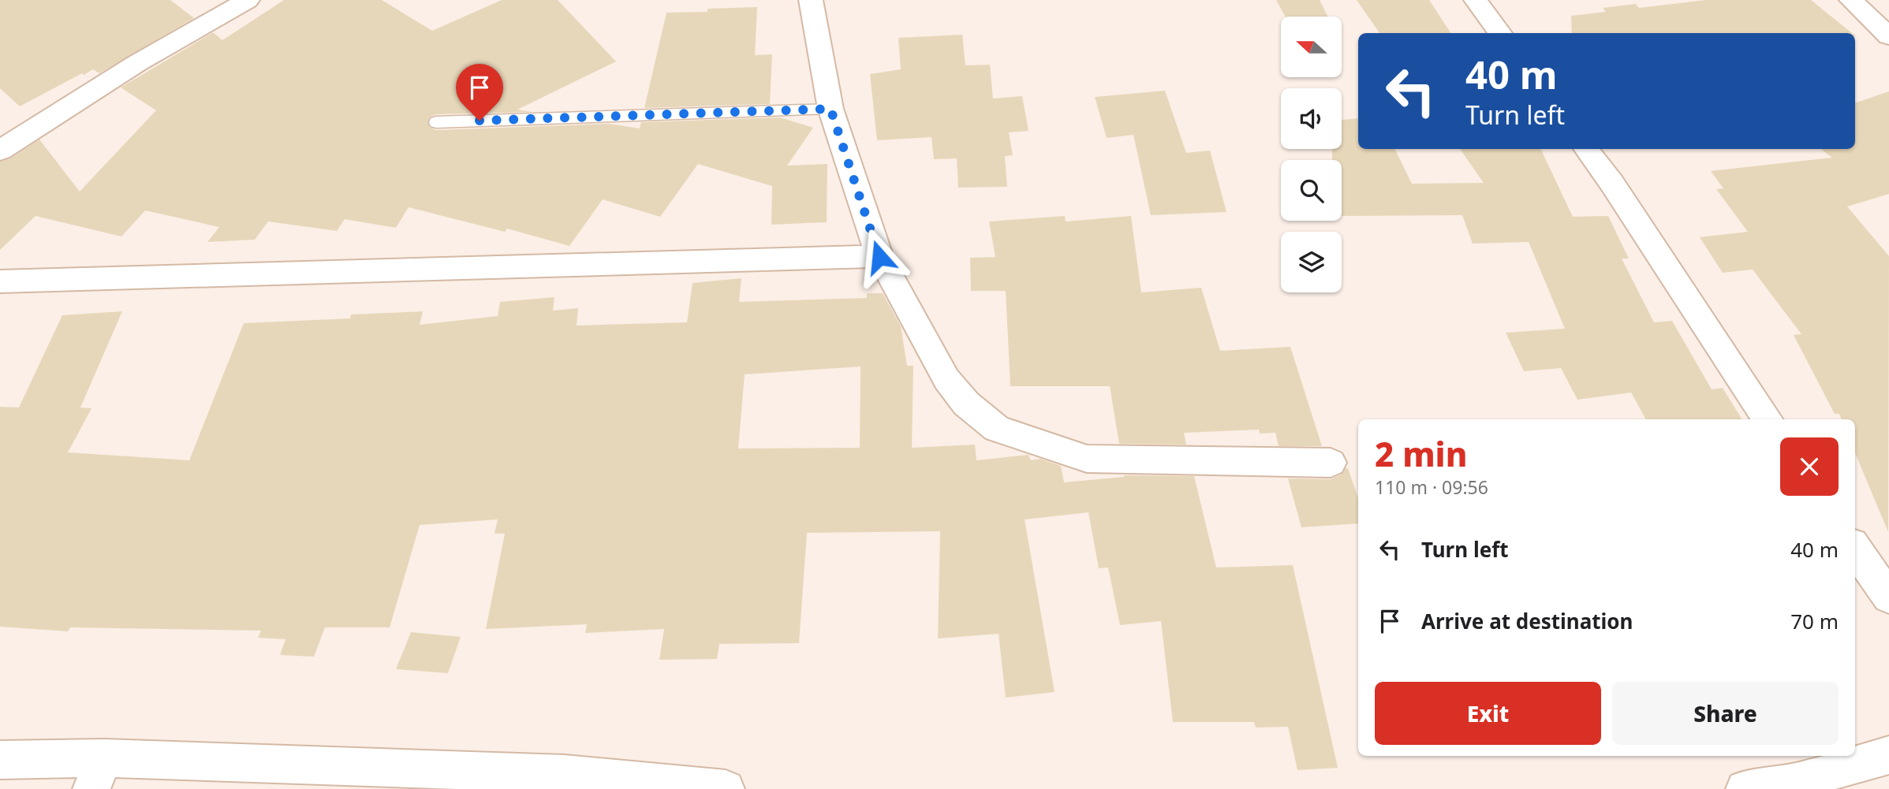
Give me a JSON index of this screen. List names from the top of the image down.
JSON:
{
  "north": "left",
  "page": {
    "turn": ["40 m", "Turn left"],
    "heading": ["2 min", "110 m · 09:56"],
    "list": [
      {
        "name": "Turn left",
        "value": "40 m"
      },
      {
        "name": "Arrive at destination",
        "value": "70 m"
      }
    ],
    "buttons": ["Exit", "Share"]
  }
}
